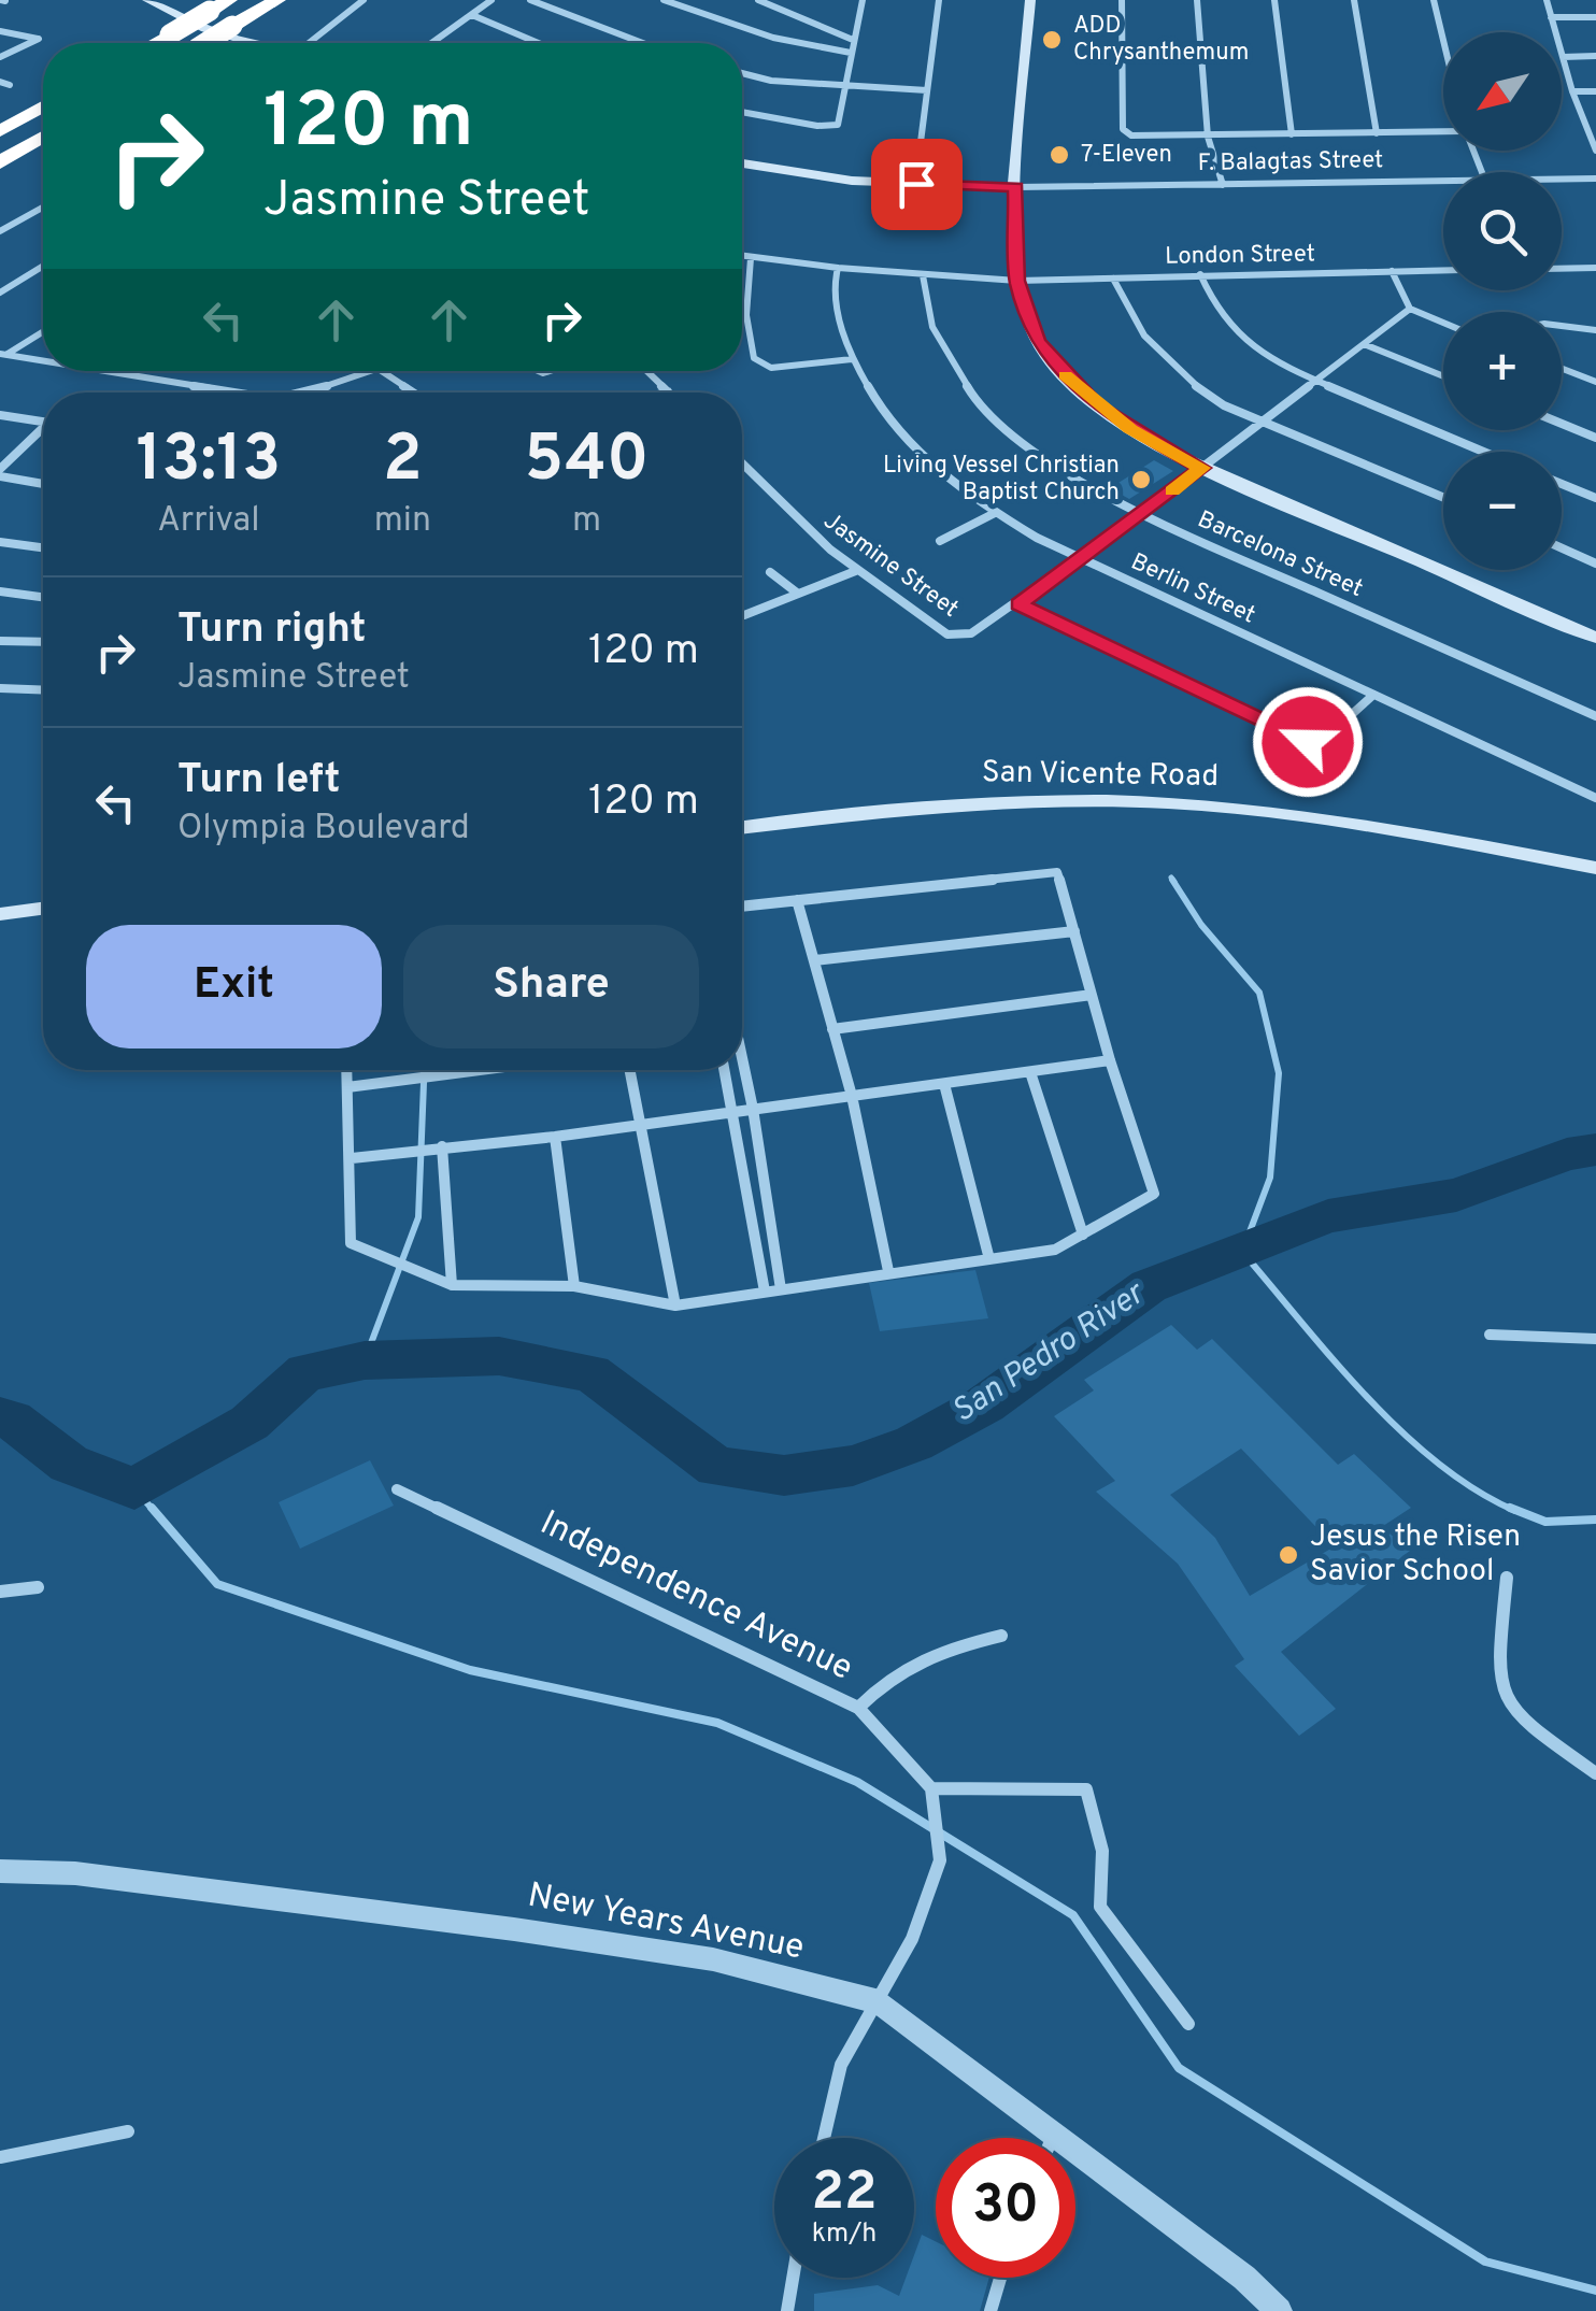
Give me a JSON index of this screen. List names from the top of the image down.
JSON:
{
  "streets": {
    "main road": ["F. Balagtas Street", "San Vicente Road"],
    "street": [
      "London Street",
      "Barcelona Street",
      "Jasmine Street",
      "Berlin Street",
      "Independence Avenue",
      "New Years Avenue"
    ]
  },
  "crossings": [
    ["London Street", "Barcelona Street"],
    ["London Street", "Berlin Street"],
    ["Barcelona Street", "Jasmine Street"],
    ["Jasmine Street", "Berlin Street"]
  ],
  "water": ["San Pedro River"],
  "places": [
    "ADD Chrysanthemum",
    "7-Eleven",
    "Living Vessel Christian Baptist Church",
    "Jesus the Risen Savior School"
  ],
  "north": "bottom left",
  "page": {
    "map_buttons": ["+", "−"],
    "turn": ["120 m", "Jasmine Street"],
    "eta": [
      "13:13",
      "Arrival",
      "2",
      "min",
      "540",
      "m"
    ],
    "list": [
      {
        "name": "Turn right",
        "note": "Jasmine Street",
        "value": "120 m"
      },
      {
        "name": "Turn left",
        "note": "Olympia Boulevard",
        "value": "120 m"
      }
    ],
    "buttons": ["Exit", "Share"],
    "speed": "22 km/h",
    "limit": "30"
  }
}
